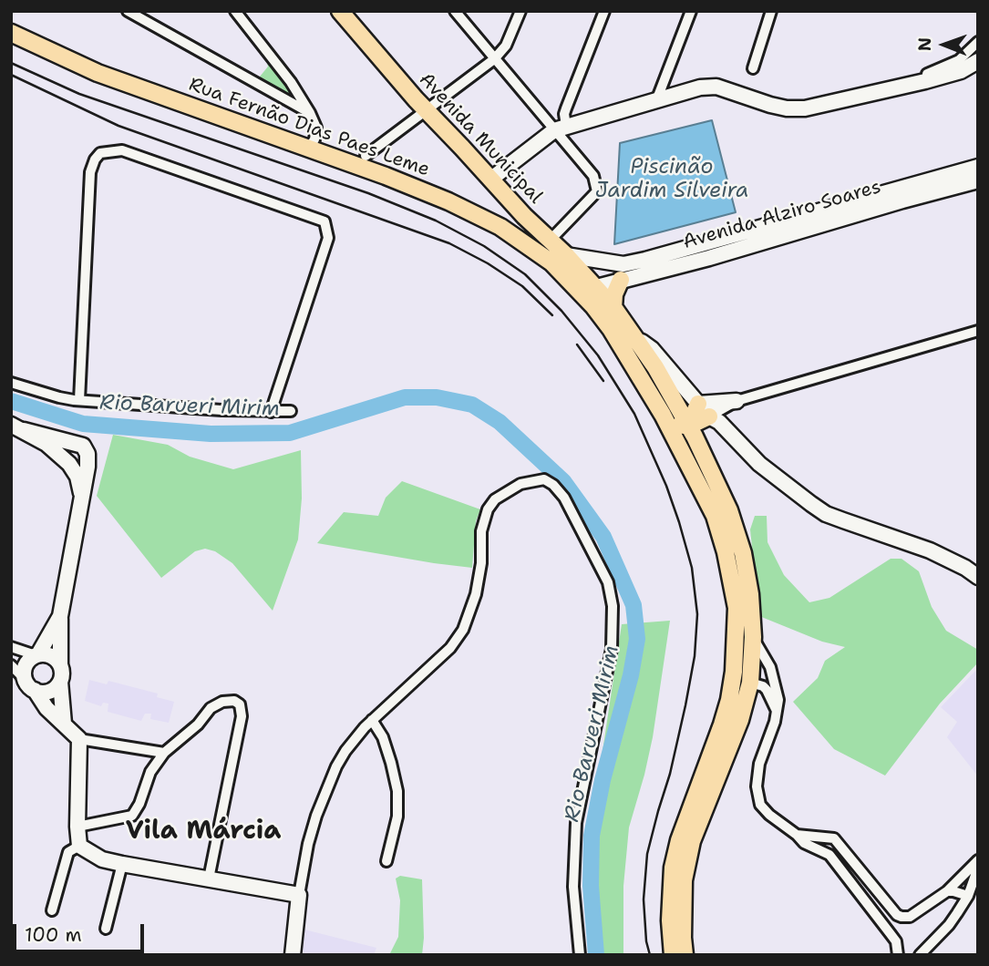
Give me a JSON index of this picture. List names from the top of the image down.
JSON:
{
  "streets": {
    "main road": ["Rua Fernão Dias Paes Leme", "Avenida Municipal"],
    "street": ["Avenida Alziro Soares"]
  },
  "crossings": [
    ["Rua Fernão Dias Paes Leme", "Avenida Municipal"],
    ["Rua Fernão Dias Paes Leme", "Avenida Alziro Soares"],
    ["Avenida Municipal", "Avenida Alziro Soares"]
  ],
  "districts": ["Vila Márcia"],
  "water": ["Piscinão Jardim Silveira", "Rio Barueri Mirim"],
  "scale_bar": "100 m",
  "north": "left"
}
